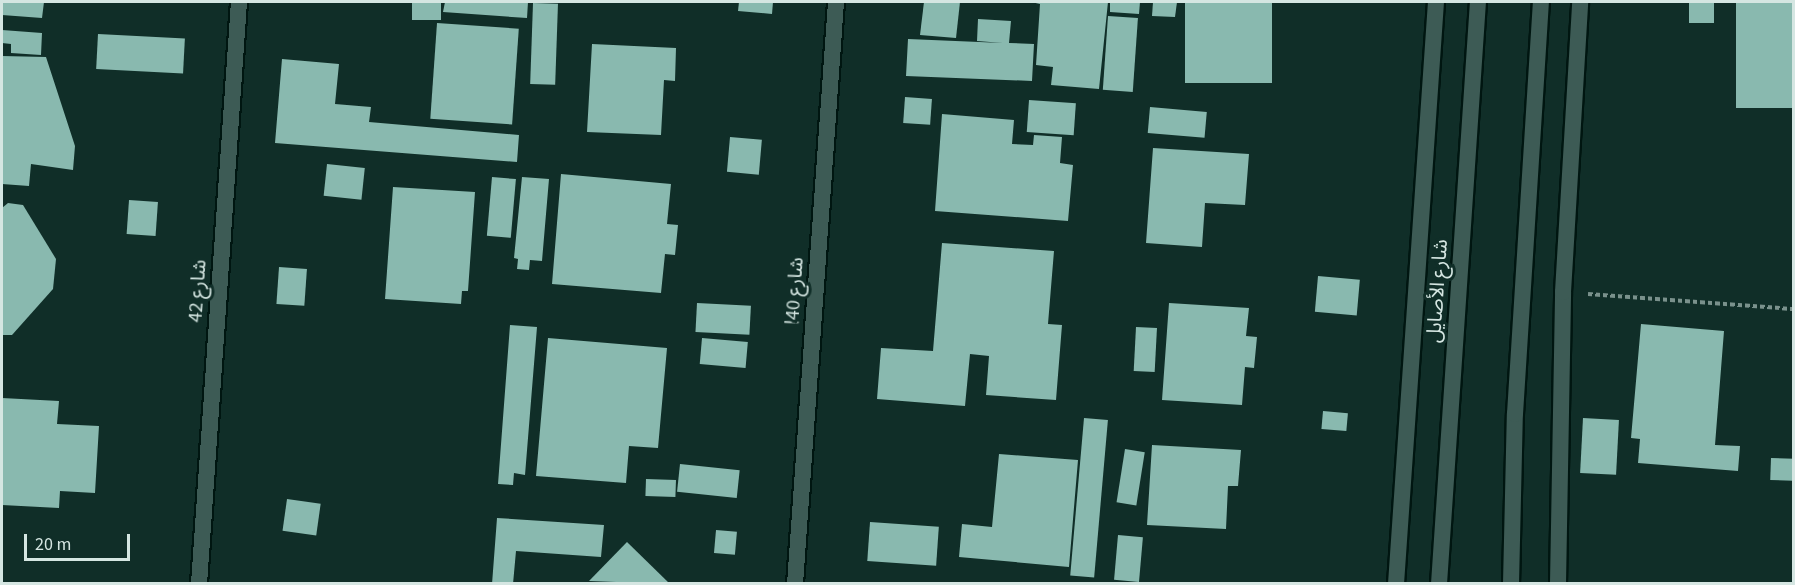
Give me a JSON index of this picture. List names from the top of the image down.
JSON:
{
  "streets": {
    "street": ["شارع 42", "شارع 40ا", "شارع الأصايل"]
  },
  "scale_bar": "20 m"
}
